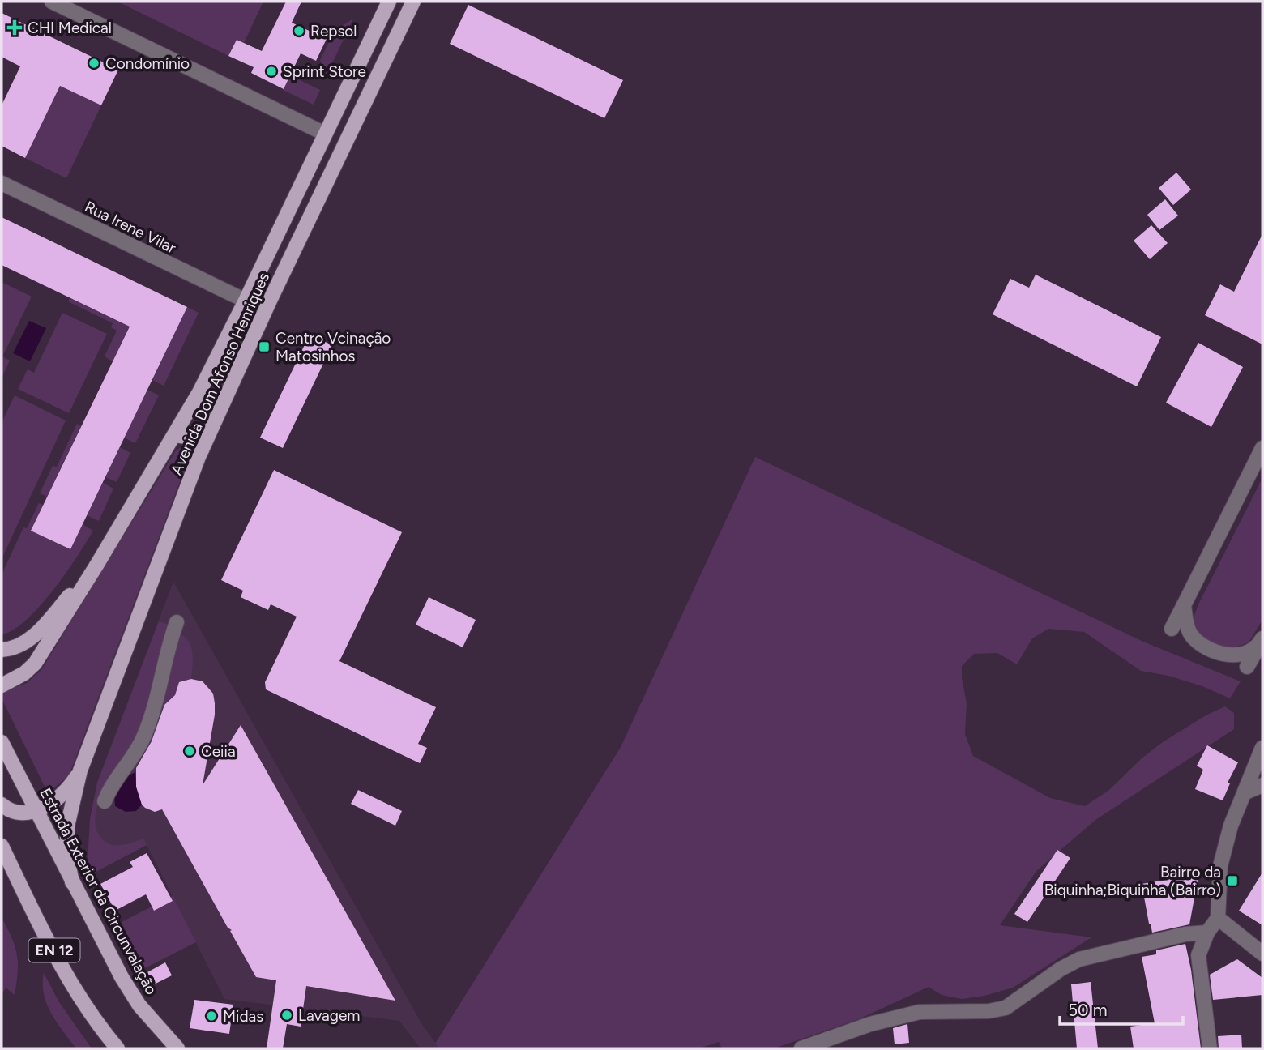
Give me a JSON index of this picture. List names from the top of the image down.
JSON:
{
  "streets": {
    "main road": ["Avenida Dom Afonso Henriques", "Estrada Exterior da Circunvalação", "EN 12"],
    "street": ["Rua Irene Vilar"]
  },
  "crossings": [
    ["Rua Irene Vilar", "Avenida Dom Afonso Henriques"]
  ],
  "places": {
    "health": ["CHI Medical"],
    "other": [
      "Repsol",
      "Condomínio",
      "Sprint Store",
      "Ceiia",
      "Lavagem",
      "Midas"
    ],
    "transit": ["Centro Vcinação Matosinhos", "Bairro da Biquinha;Biquinha (Bairro)"]
  },
  "scale_bar": "50 m"
}
